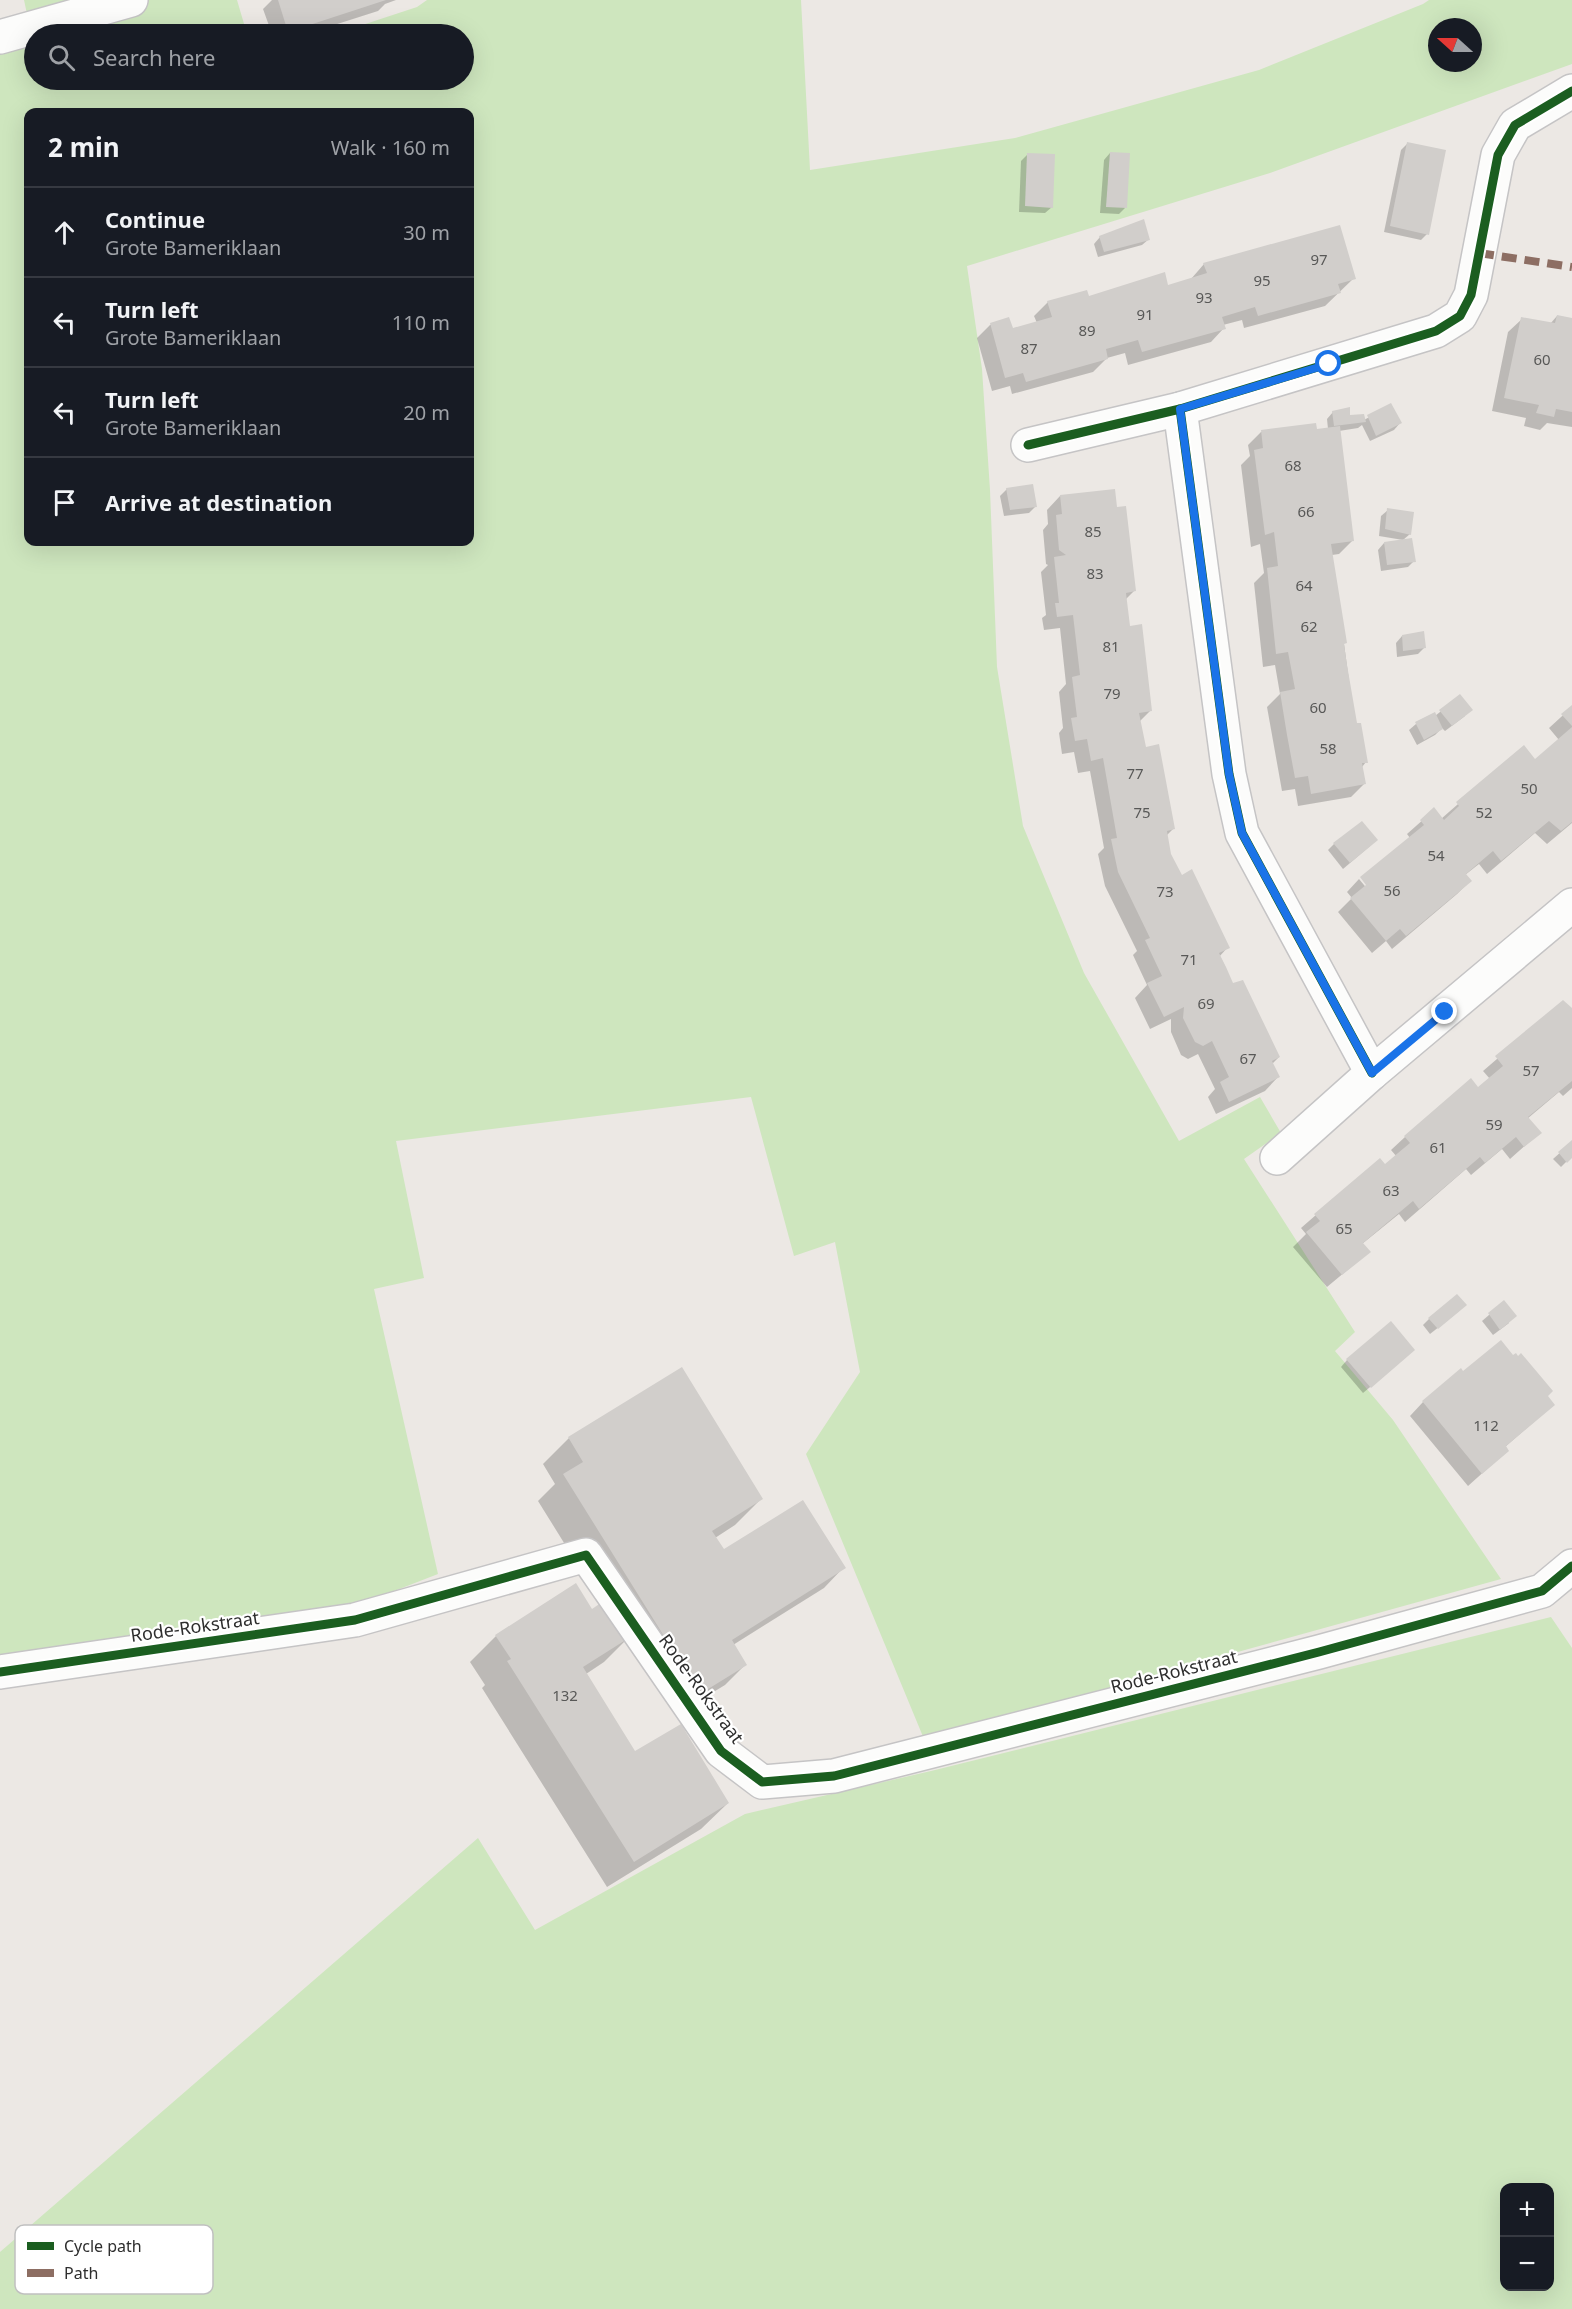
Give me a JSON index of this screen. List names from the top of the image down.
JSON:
{
  "streets": {
    "street": ["Rode-Rokstraat"]
  },
  "house_numbers": [
    "97",
    "95",
    "93",
    "91",
    "89",
    "87",
    "60",
    "68",
    "66",
    "85",
    "83",
    "64",
    "62",
    "81",
    "79",
    "60",
    "58",
    "77",
    "50",
    "75",
    "52",
    "54",
    "56",
    "73",
    "71",
    "69",
    "67",
    "57",
    "59",
    "61",
    "63",
    "65",
    "112",
    "132"
  ],
  "legend": ["Cycle path", "Path"],
  "north": "left",
  "page": {
    "search": "Search here",
    "heading": ["2 min", "Walk · 160 m"],
    "list": [
      ["Continue", "Grote Bameriklaan", "30 m"],
      ["Turn left", "Grote Bameriklaan", "110 m"],
      ["Turn left", "Grote Bameriklaan", "20 m"],
      "Arrive at destination"
    ],
    "map_buttons": ["+", "−"]
  }
}
